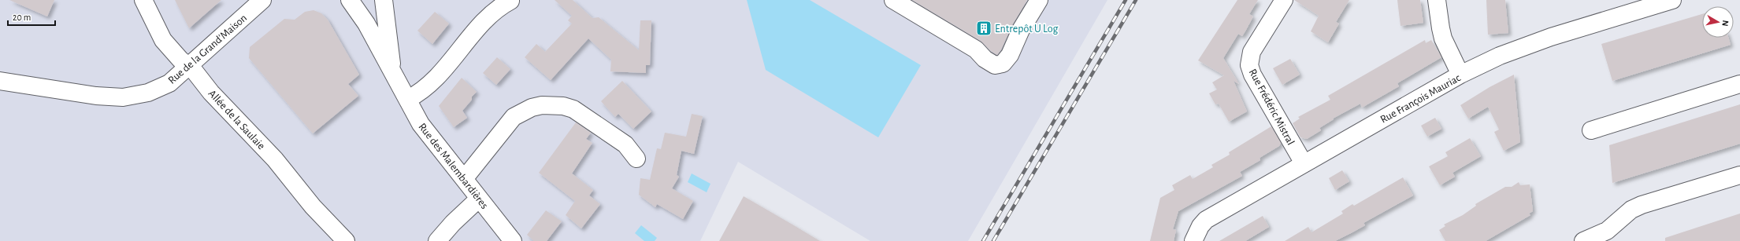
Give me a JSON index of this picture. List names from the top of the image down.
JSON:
{
  "streets": {
    "street": [
      "Rue de la Grand’Maison",
      "Rue François Mauriac",
      "Rue Frédéric Mistral",
      "Allée de la Saulaie",
      "Rue des Malembardières"
    ]
  },
  "crossings": [
    ["Rue de la Grand’Maison", "Allée de la Saulaie"],
    ["Rue François Mauriac", "Rue Frédéric Mistral"]
  ],
  "places": {
    "building": ["Entrepôt U Log"]
  },
  "scale_bar": "20 m",
  "north": "right"
}
